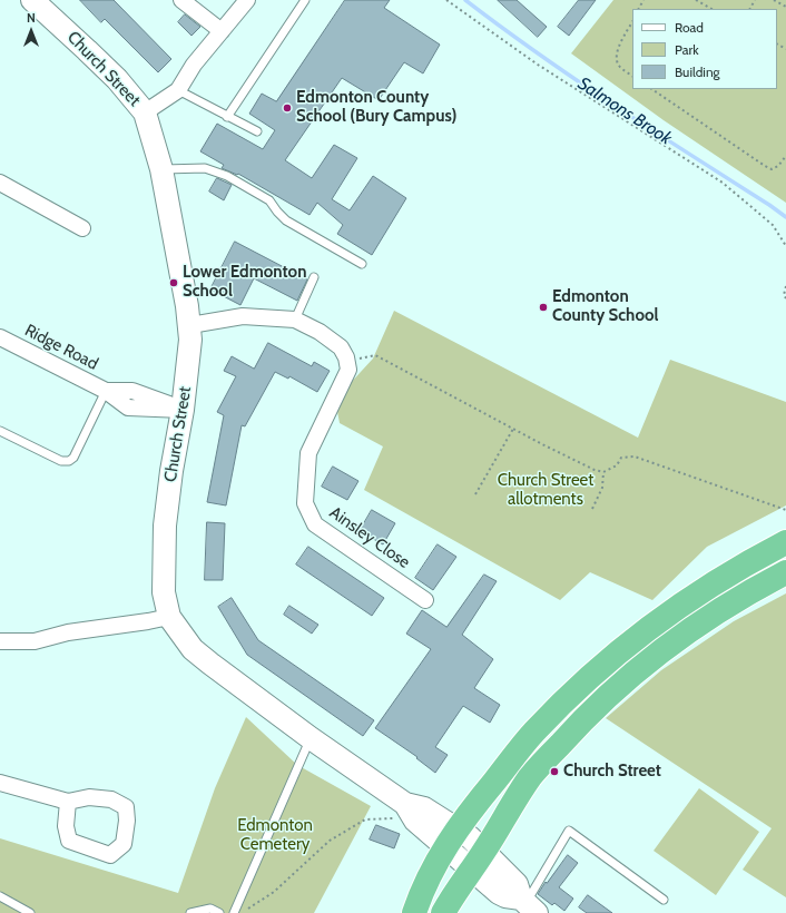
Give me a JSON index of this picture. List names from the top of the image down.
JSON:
{
  "streets": {
    "main road": ["Church Street"],
    "street": ["Ridge Road", "Ainsley Close"]
  },
  "crossings": [
    ["Church Street", "Ridge Road"]
  ],
  "water": ["Salmons Brook"],
  "parks": ["Church Street allotments", "Edmonton Cemetery"],
  "places": [
    "Edmonton County School (Bury Campus)",
    "Lower Edmonton School",
    "Edmonton County School",
    "Church Street"
  ],
  "legend": ["Road", "Park", "Building"],
  "north": "top"
}
